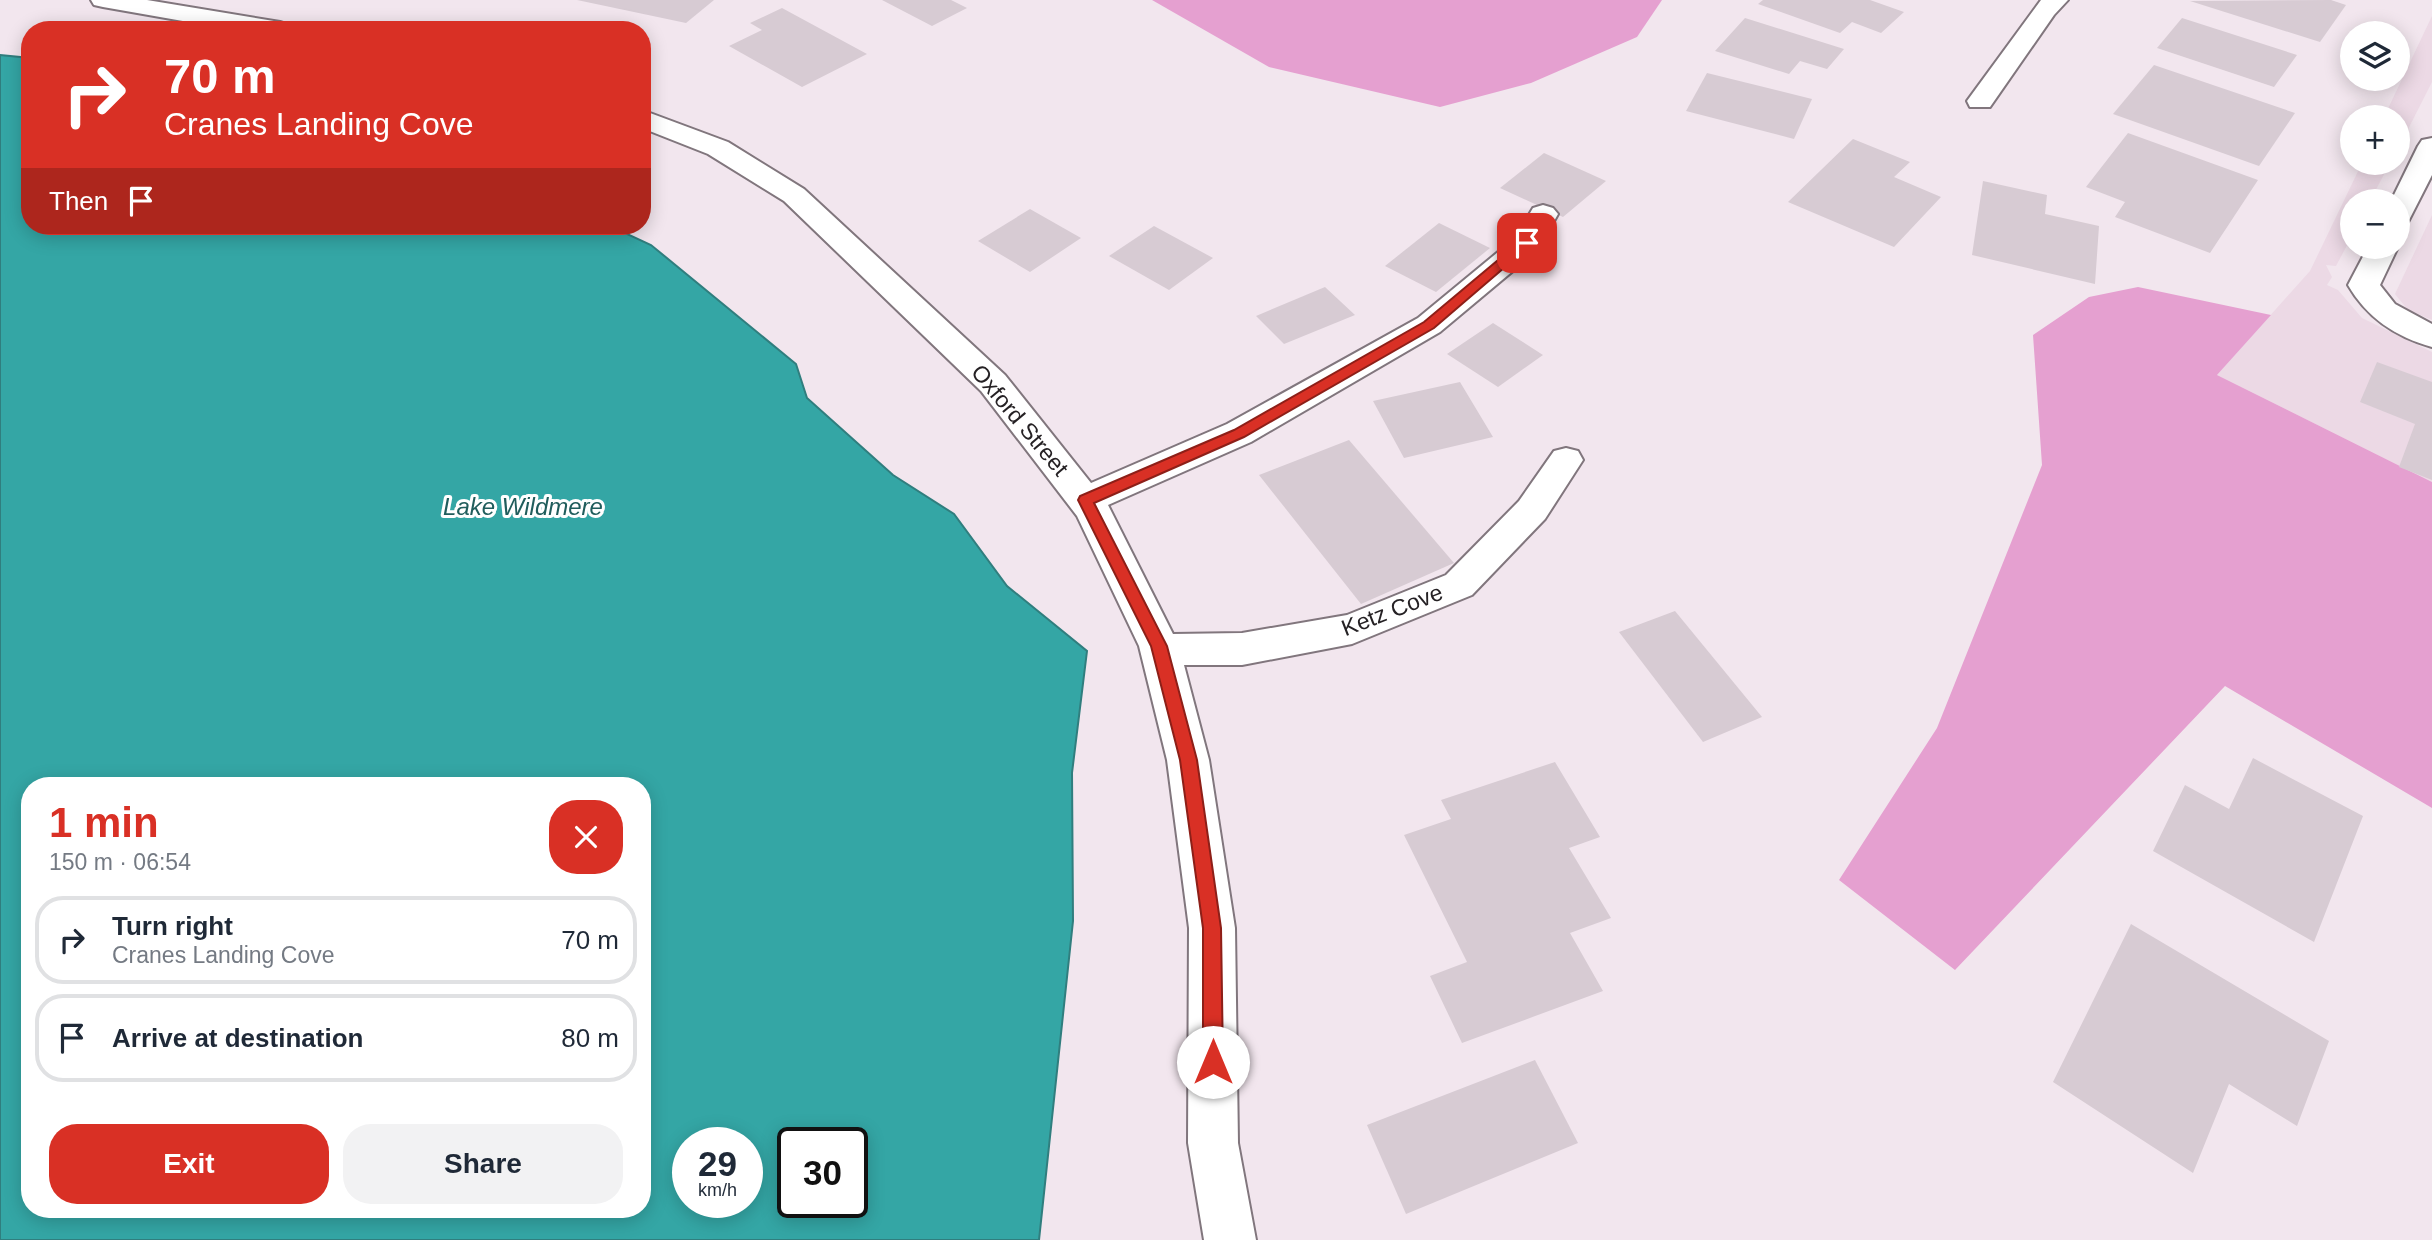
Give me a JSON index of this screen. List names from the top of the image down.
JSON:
{
  "streets": {
    "street": ["Oxford Street", "Ketz Cove"]
  },
  "crossings": [
    ["Oxford Street", "Ketz Cove"]
  ],
  "water": ["Lake Wildmere"],
  "page": {
    "map_buttons": ["+", "−"],
    "turn": ["70 m", "Cranes Landing Cove"],
    "then": "Then",
    "heading": ["1 min", "150 m · 06:54"],
    "list": [
      {
        "name": "Turn right",
        "note": "Cranes Landing Cove",
        "value": "70 m"
      },
      {
        "name": "Arrive at destination",
        "value": "80 m"
      }
    ],
    "buttons": ["Exit", "Share"],
    "speed": "29 km/h",
    "limit": "30"
  }
}
